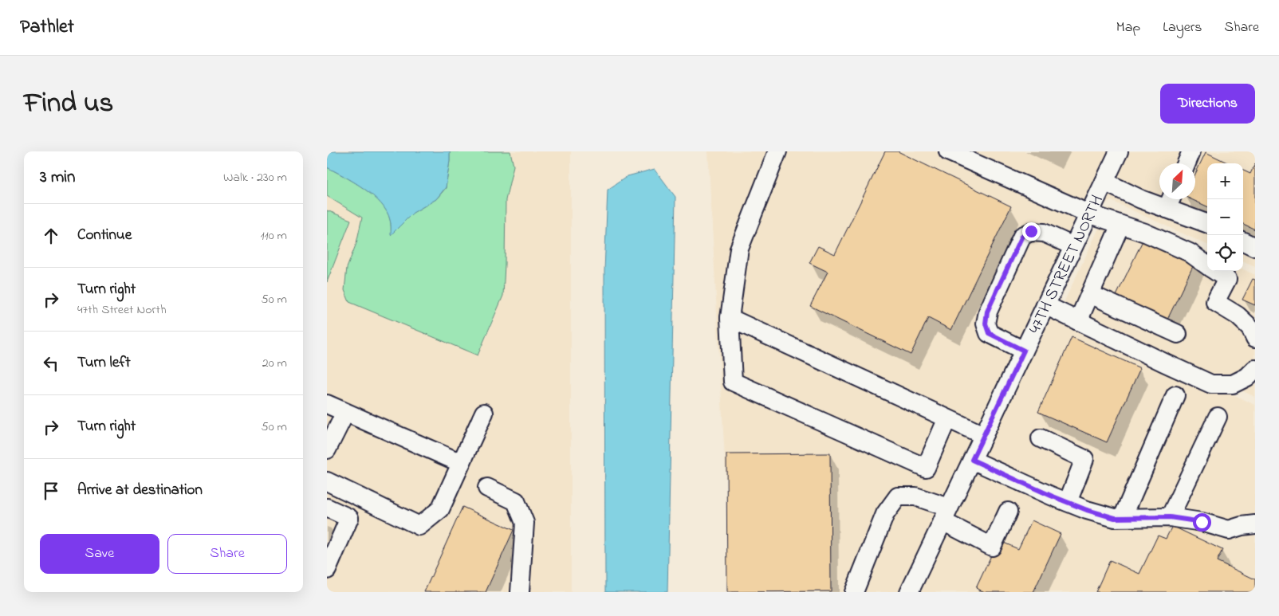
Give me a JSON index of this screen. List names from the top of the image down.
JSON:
{
  "streets": {
    "street": ["47TH STREET NORTH"]
  },
  "north": "top right",
  "page": {
    "header": "Pathlet",
    "nav": ["Map", "Layers", "Share"],
    "title": "Find us",
    "buttons": [
      "Directions",
      ["Save", "Share"]
    ],
    "heading": ["3 min", "Walk · 230 m"],
    "map_buttons": ["+", "−"],
    "list": [
      ["Continue", "110 m"],
      ["Turn right", "47th Street North", "50 m"],
      ["Turn left", "20 m"],
      ["Turn right", "50 m"],
      "Arrive at destination"
    ]
  }
}
